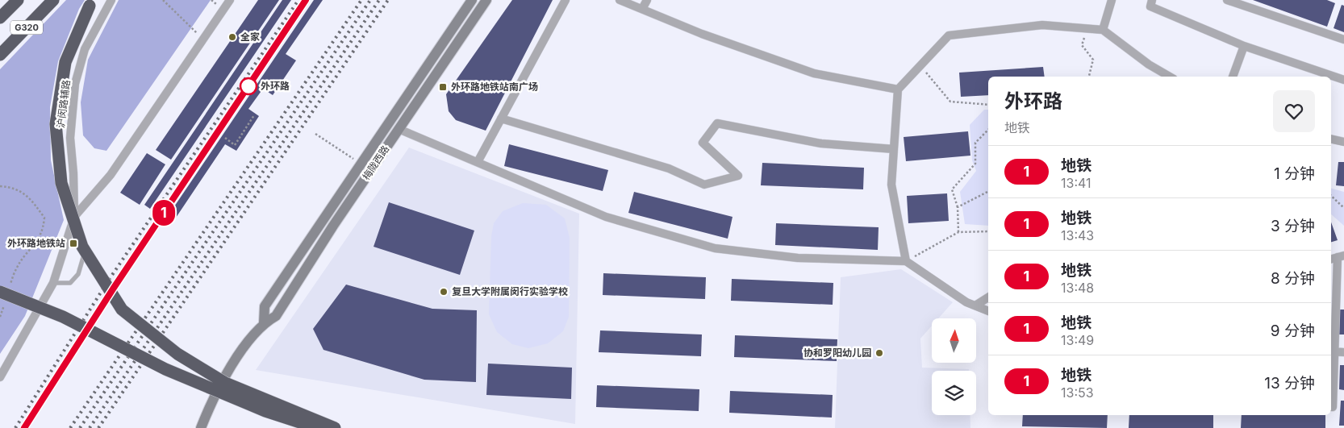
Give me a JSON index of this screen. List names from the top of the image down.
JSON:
{
  "streets": {
    "highway": ["G320"],
    "street": ["沪闵路辅路", "梅陇西路"]
  },
  "places": {
    "other": [
      "全家",
      "外环路",
      "复旦大学附属闵行实验学校",
      "协和罗阳幼儿园"
    ],
    "transit": ["外环路地铁站南广场", "外环路地铁站"]
  },
  "lines": ["metro line 1"],
  "north": "top",
  "page": {
    "on_map": "1",
    "heading": ["外环路", "地铁"],
    "list": [
      {
        "mark": "1",
        "name": "地铁",
        "note": "13:41",
        "value": "1 分钟"
      },
      {
        "mark": "1",
        "name": "地铁",
        "note": "13:43",
        "value": "3 分钟"
      },
      {
        "mark": "1",
        "name": "地铁",
        "note": "13:48",
        "value": "8 分钟"
      },
      {
        "mark": "1",
        "name": "地铁",
        "note": "13:49",
        "value": "9 分钟"
      },
      {
        "mark": "1",
        "name": "地铁",
        "note": "13:53",
        "value": "13 分钟"
      }
    ]
  }
}
